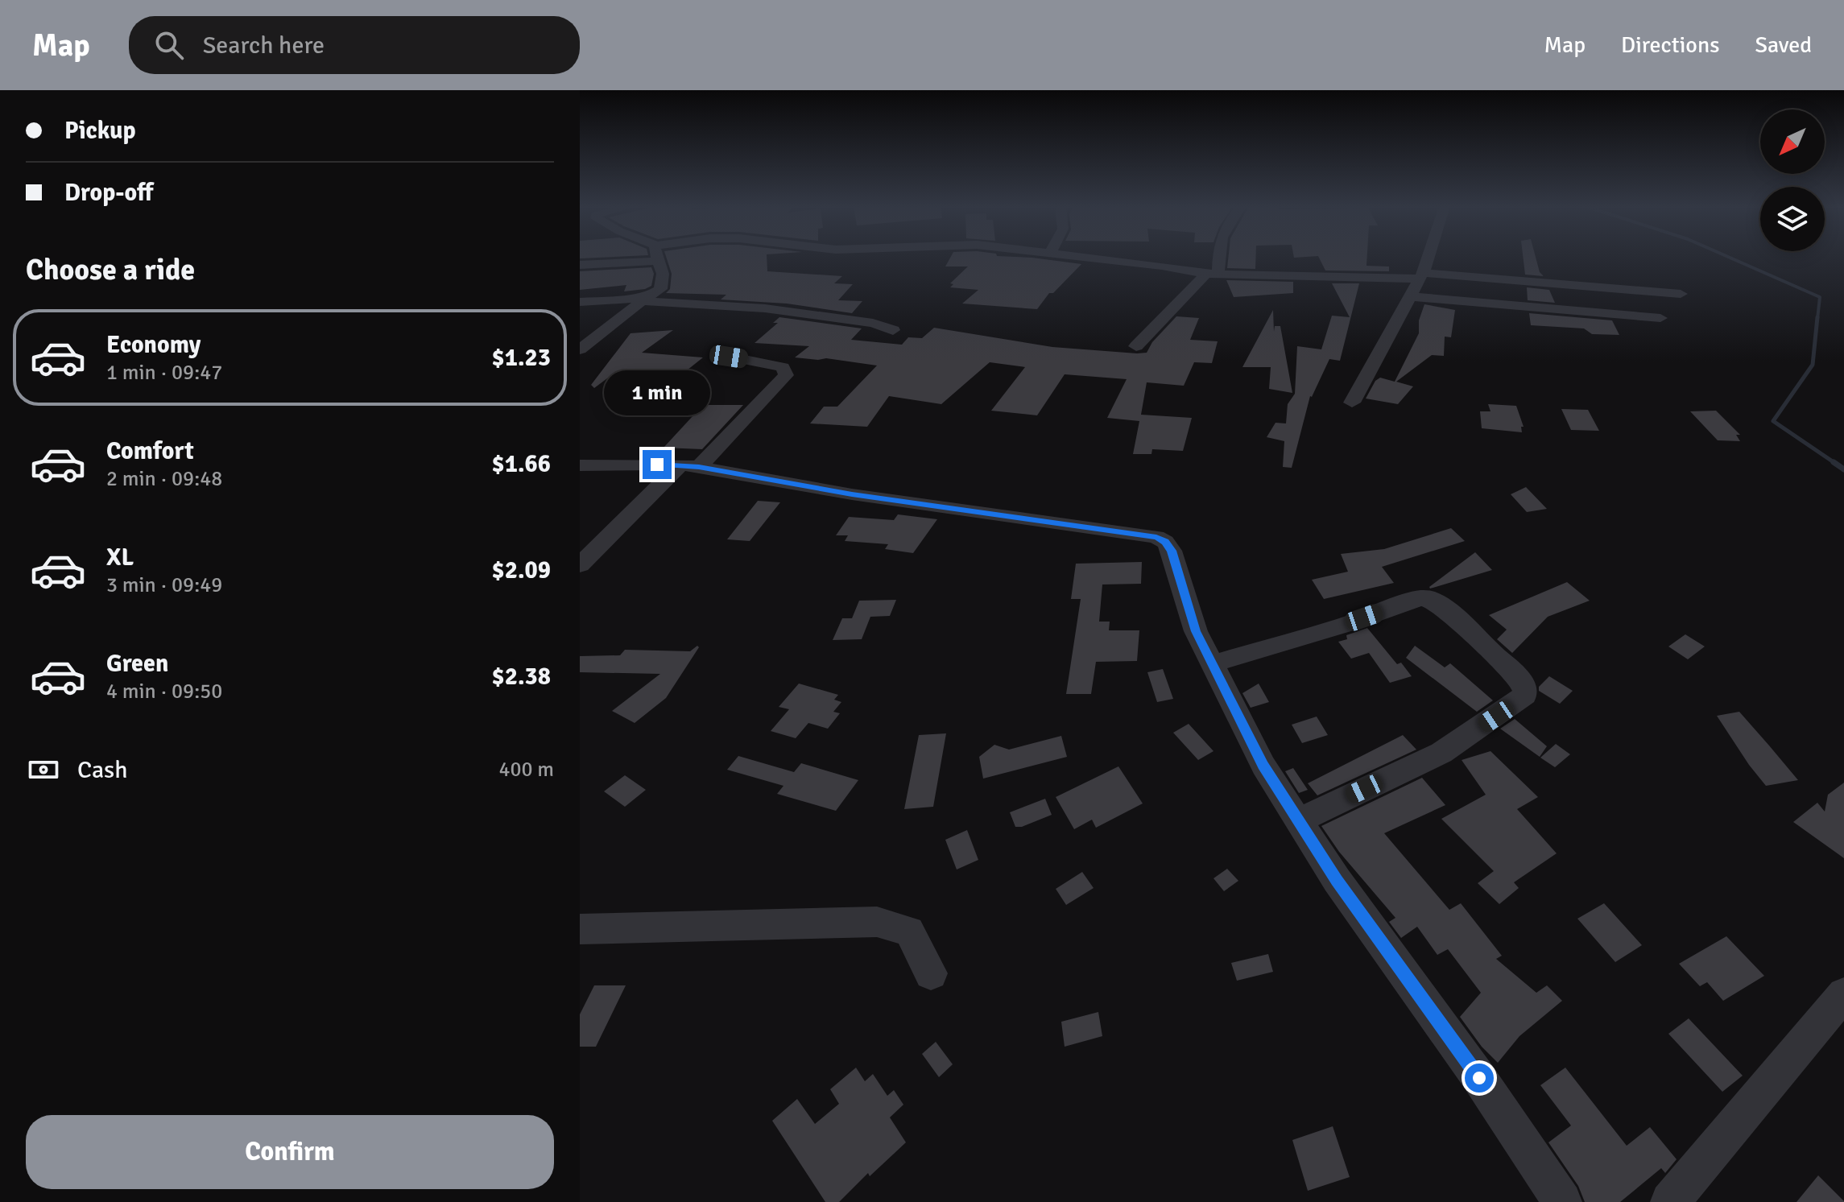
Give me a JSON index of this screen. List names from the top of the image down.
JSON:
{
  "north": "bottom left",
  "page": {
    "header": "Map",
    "search": "Search here",
    "nav": ["Map", "Directions", "Saved"],
    "banner": ["Pickup", "Drop-off"],
    "heading": "Choose a ride",
    "list": [
      {
        "name": "Economy",
        "note": "1 min · 09:47",
        "value": "$1.23"
      },
      {
        "name": "Comfort",
        "note": "2 min · 09:48",
        "value": "$1.66"
      },
      {
        "name": "XL",
        "note": "3 min · 09:49",
        "value": "$2.09"
      },
      {
        "name": "Green",
        "note": "4 min · 09:50",
        "value": "$2.38"
      }
    ],
    "bubble": "1 min",
    "pay": ["Cash", "400 m"],
    "buttons": "Confirm"
  }
}
